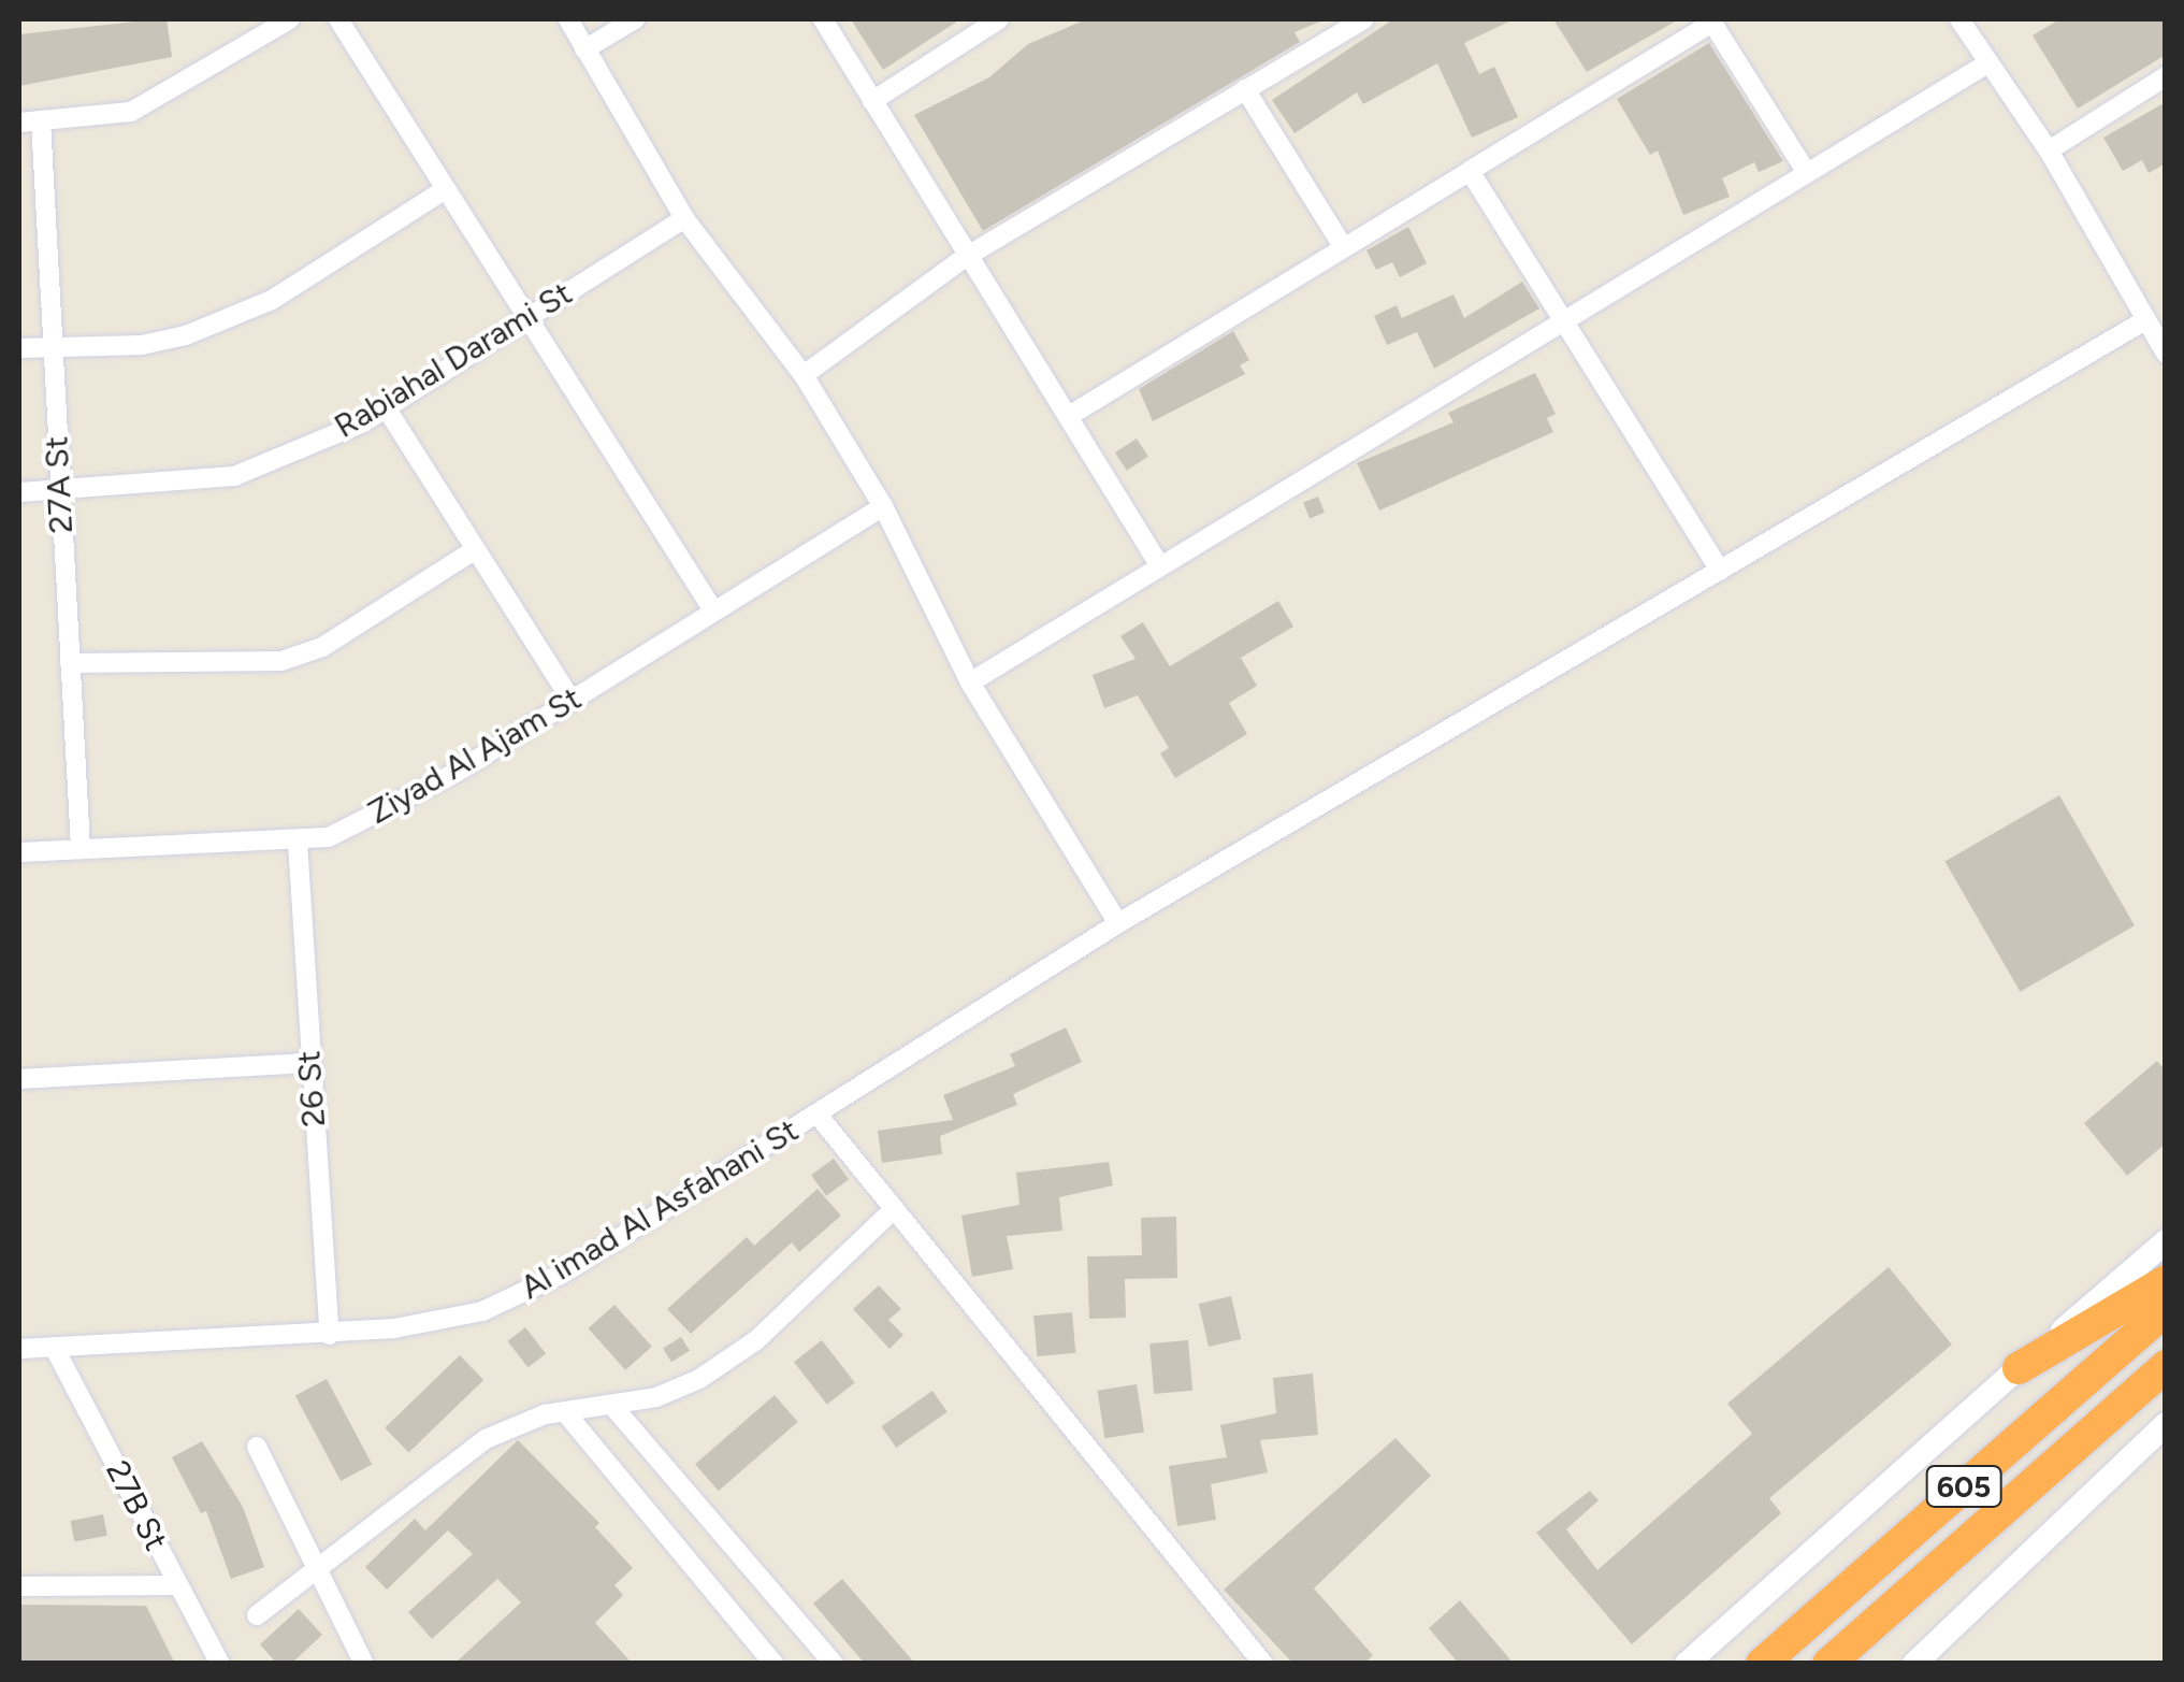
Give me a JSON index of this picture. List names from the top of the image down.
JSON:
{
  "streets": {
    "highway": ["605"],
    "street": [
      "Rabiahal Darami St",
      "27A St",
      "Ziyad Al Ajam St",
      "26 St",
      "Al imad Al Asfahani St",
      "27B St"
    ]
  },
  "crossings": [
    ["Rabiahal Darami St", "27A St"],
    ["27A St", "Ziyad Al Ajam St"],
    ["Ziyad Al Ajam St", "26 St"],
    ["26 St", "Al imad Al Asfahani St"],
    ["Al imad Al Asfahani St", "27B St"]
  ]
}
